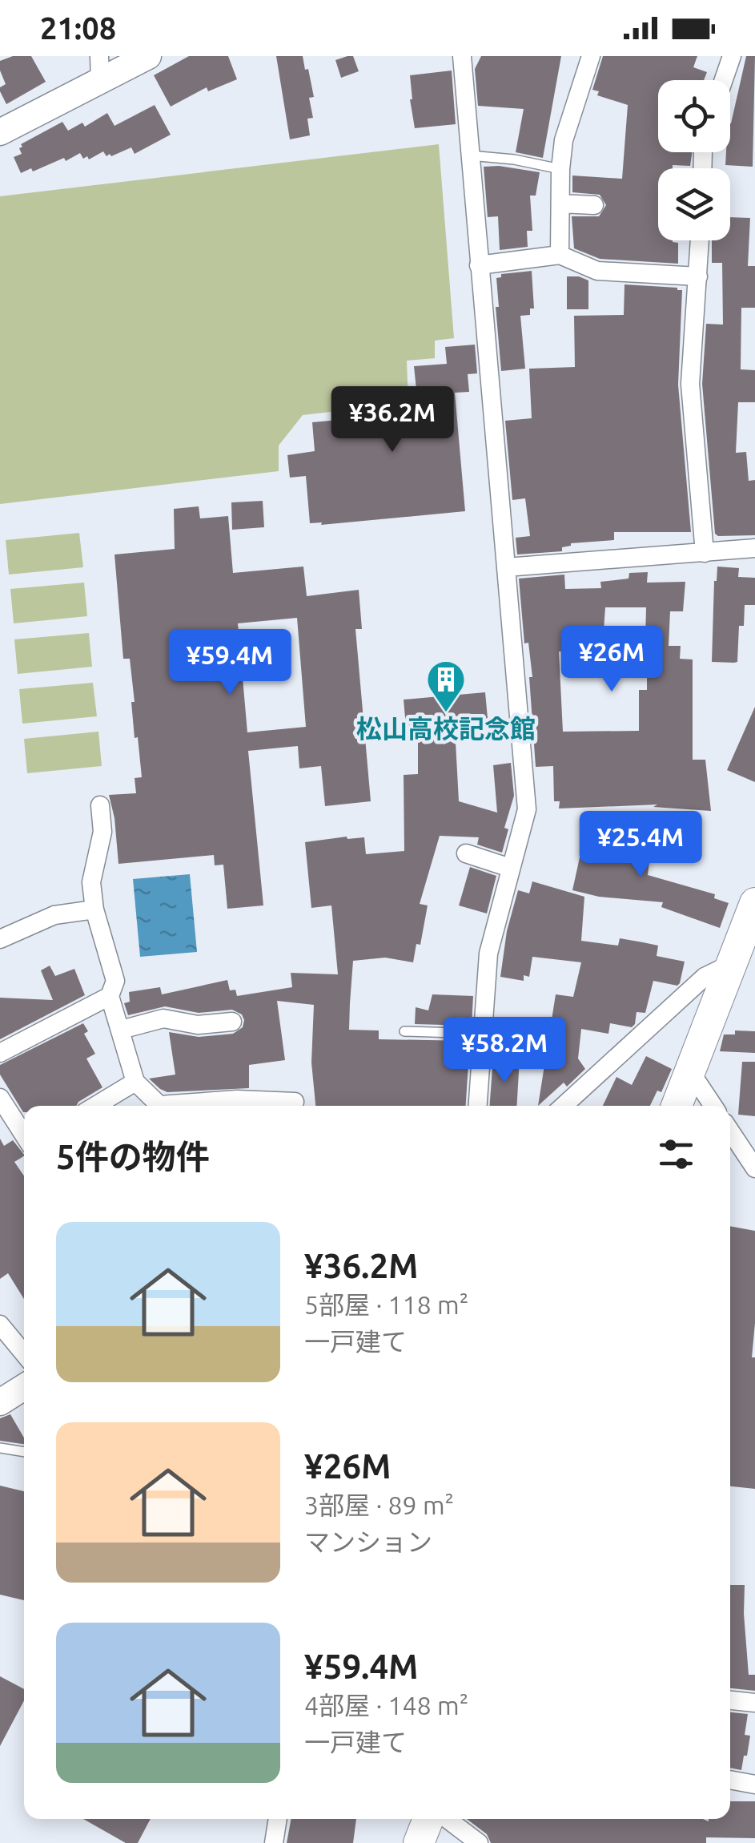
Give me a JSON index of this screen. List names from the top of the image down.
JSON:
{
  "places": {
    "building": ["松山高校記念館"]
  },
  "page": {
    "status": "21:08",
    "price": [
      "¥36.2M",
      "¥26M",
      "¥59.4M",
      "¥25.4M",
      "¥58.2M"
    ],
    "heading": "5件の物件",
    "list": [
      {
        "name": "¥36.2M",
        "note": "5部屋 · 118 m² · 一戸建て"
      },
      {
        "name": "¥26M",
        "note": "3部屋 · 89 m² · マンション"
      },
      {
        "name": "¥59.4M",
        "note": "4部屋 · 148 m² · 一戸建て"
      }
    ]
  }
}
